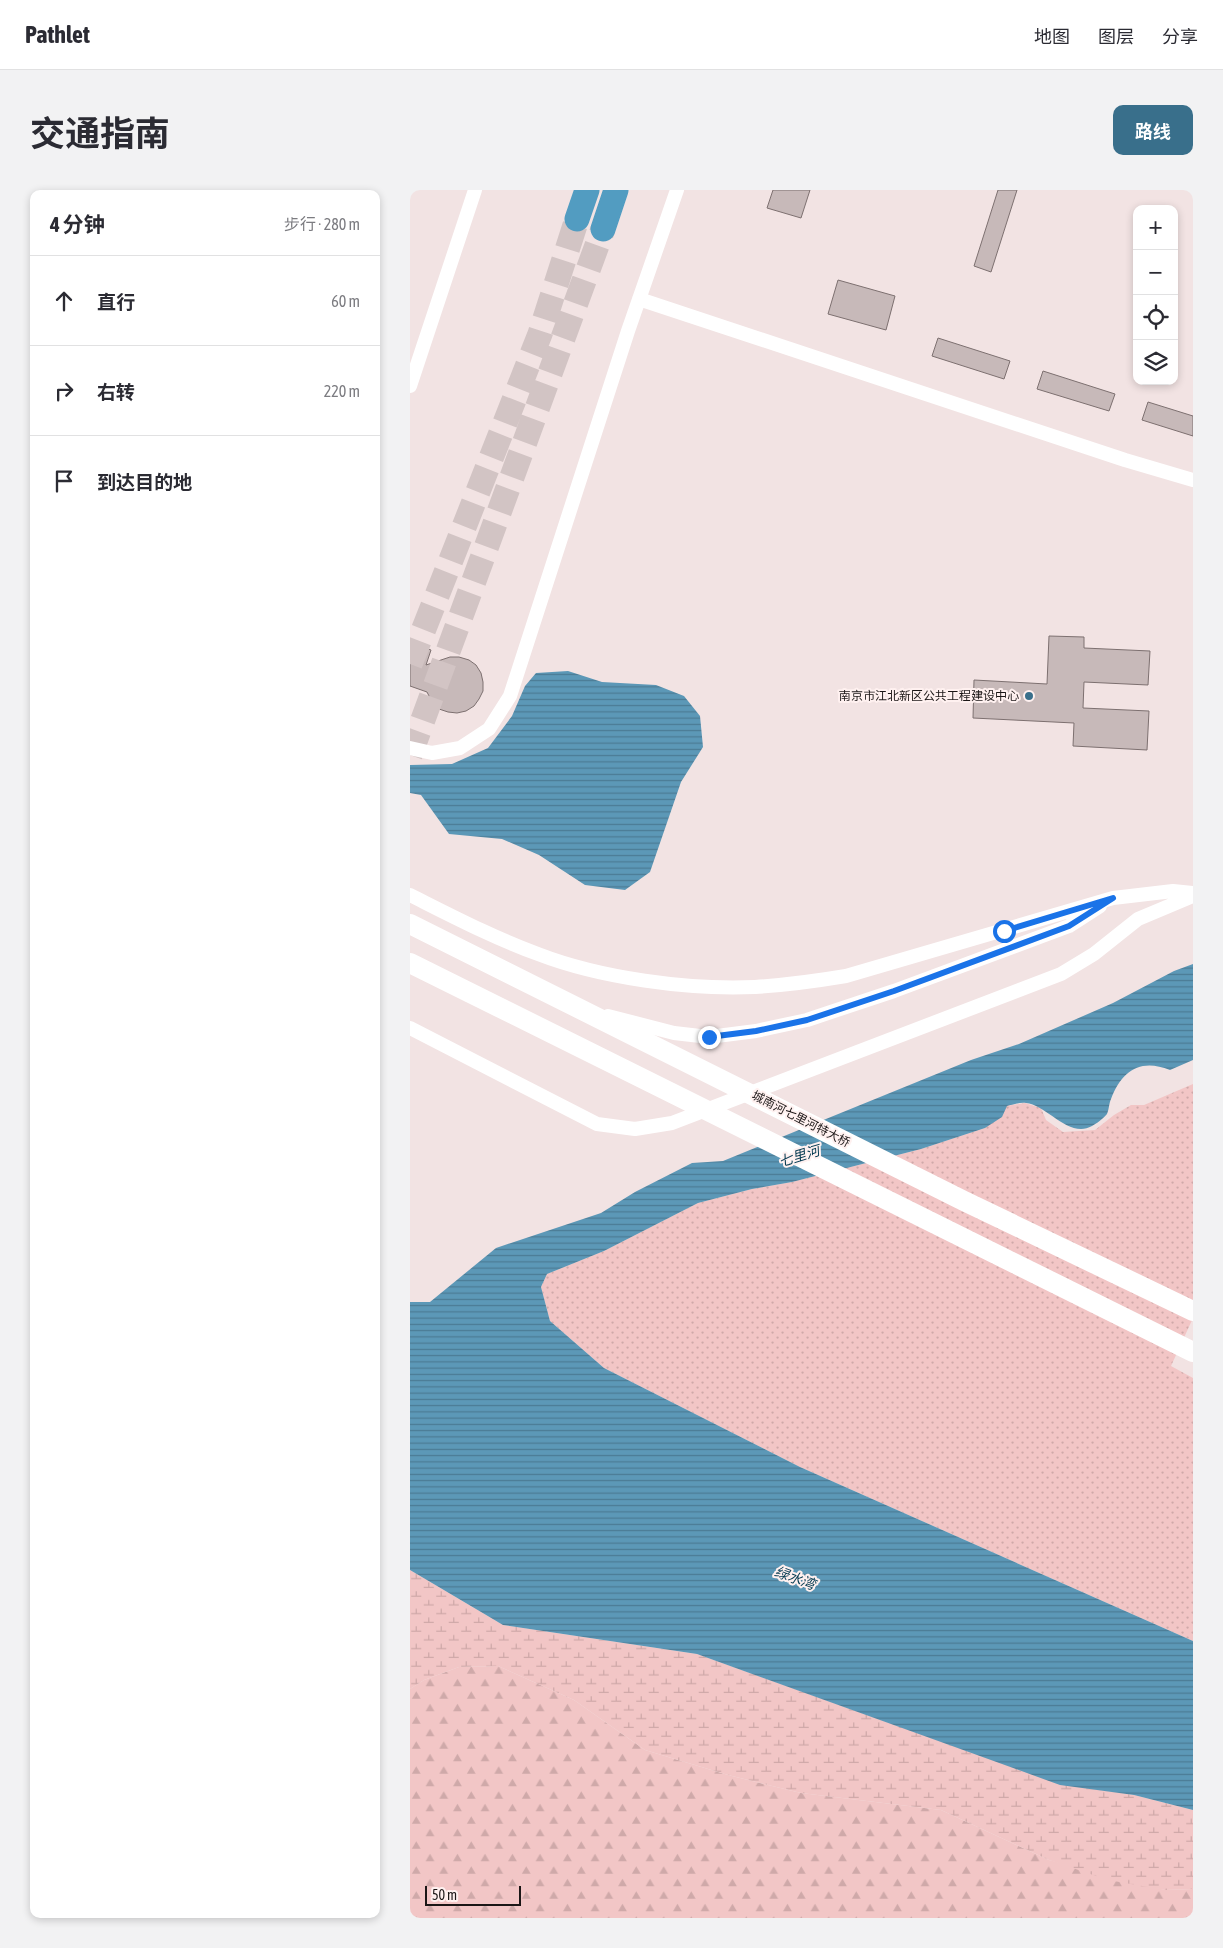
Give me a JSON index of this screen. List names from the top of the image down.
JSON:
{
  "streets": {
    "main road": ["城南河七里河特大桥"]
  },
  "water": ["七里河", "绿水湾"],
  "places": ["南京市江北新区公共工程建设中心"],
  "scale_bar": "50 m",
  "page": {
    "header": "Pathlet",
    "nav": ["地图", "图层", "分享"],
    "title": "交通指南",
    "buttons": "路线",
    "heading": ["4 分钟", "步行 · 280 m"],
    "map_buttons": ["+", "−"],
    "list": [
      ["直行", "60 m"],
      ["右转", "220 m"],
      "到达目的地"
    ],
    "scale": "50 m"
  }
}
